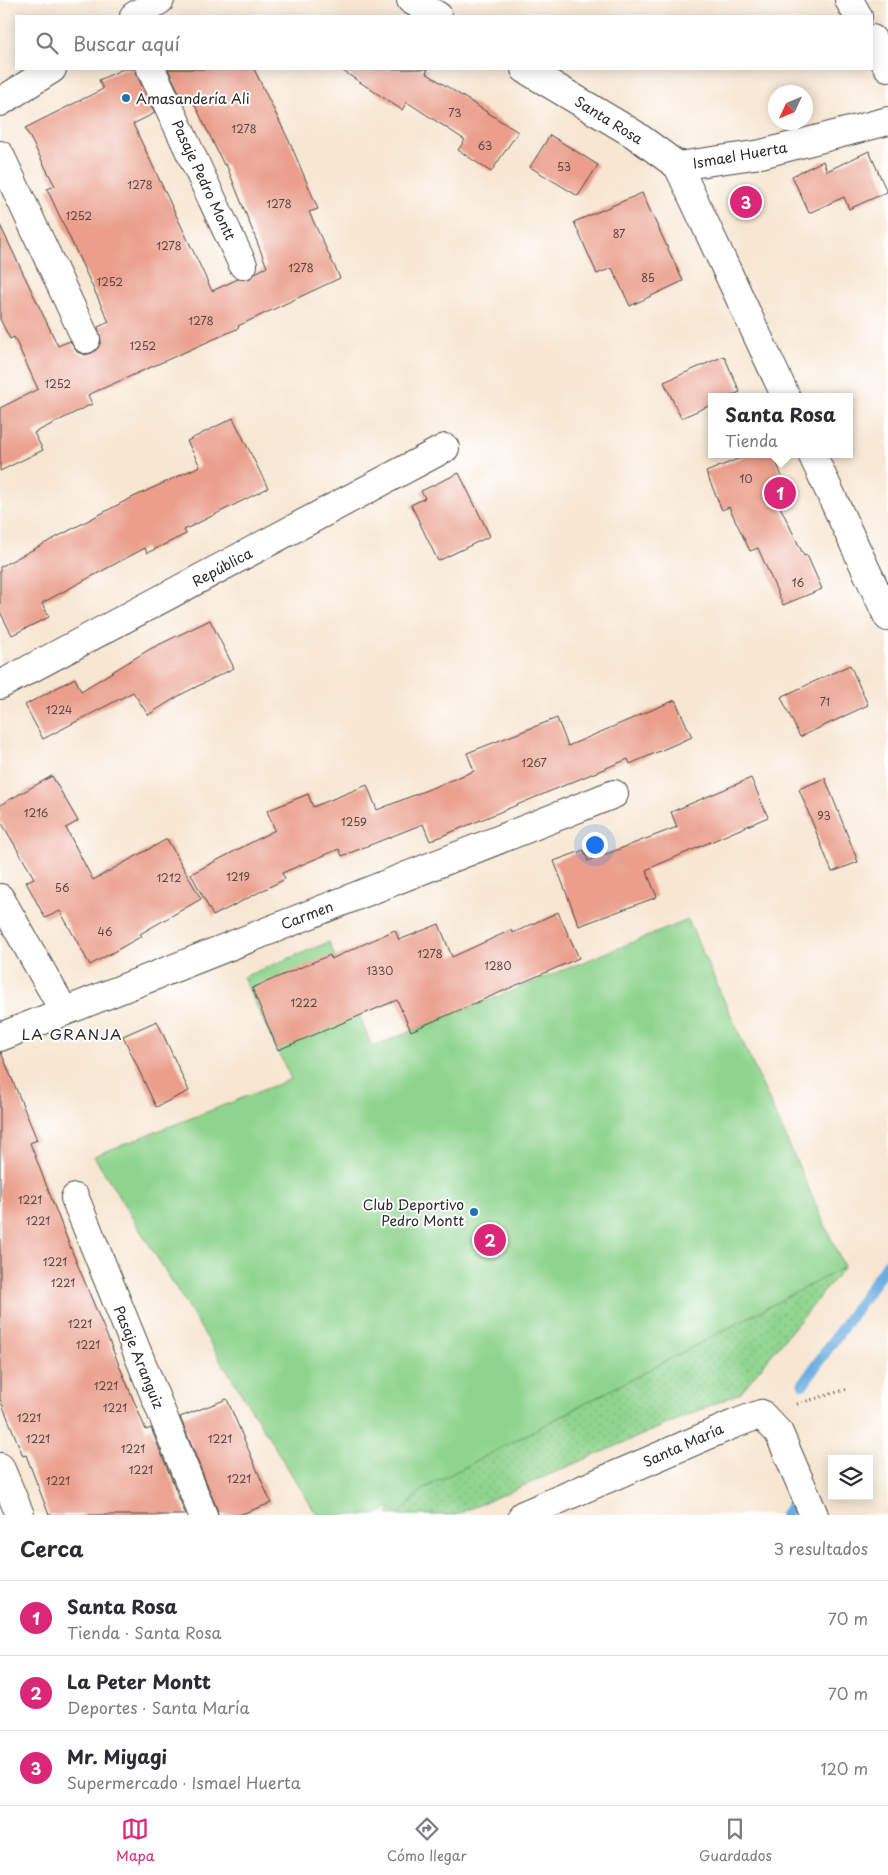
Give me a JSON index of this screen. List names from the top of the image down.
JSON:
{
  "streets": {
    "street": [
      "Santa Rosa",
      "Ismael Huerta",
      "Pasaje Pedro Montt",
      "República",
      "Carmen",
      "Pasaje Aranguiz",
      "Santa María"
    ]
  },
  "crossings": [
    ["Santa Rosa", "Ismael Huerta"]
  ],
  "districts": ["LA GRANJA"],
  "places": ["Amasandería Ali", "Club Deportivo Pedro Montt"],
  "house_numbers": [
    "73",
    "1278",
    "63",
    "53",
    "1278",
    "1278",
    "1252",
    "87",
    "1278",
    "1278",
    "85",
    "1252",
    "1278",
    "1252",
    "1252",
    "10",
    "16",
    "71",
    "1224",
    "1267",
    "1216",
    "93",
    "1259",
    "1219",
    "1212",
    "56",
    "46",
    "1278",
    "1280",
    "1330",
    "1222",
    "1221",
    "1221",
    "1221",
    "1221",
    "1221",
    "1221",
    "1221",
    "1221",
    "1221",
    "1221",
    "1221",
    "1221",
    "1221",
    "1221",
    "1221"
  ],
  "north": "bottom left",
  "page": {
    "search": "Buscar aquí",
    "pins": ["3", "1", "2"],
    "popup": ["Santa Rosa", "Tienda"],
    "heading": ["Cerca", "3 resultados"],
    "list": [
      {
        "mark": "1",
        "name": "Santa Rosa",
        "note": "Tienda · Santa Rosa",
        "value": "70 m"
      },
      {
        "mark": "2",
        "name": "La Peter Montt",
        "note": "Deportes · Santa María",
        "value": "70 m"
      },
      {
        "mark": "3",
        "name": "Mr. Miyagi",
        "note": "Supermercado · Ismael Huerta",
        "value": "120 m"
      }
    ],
    "nav": ["Mapa", "Cómo llegar", "Guardados"]
  }
}
